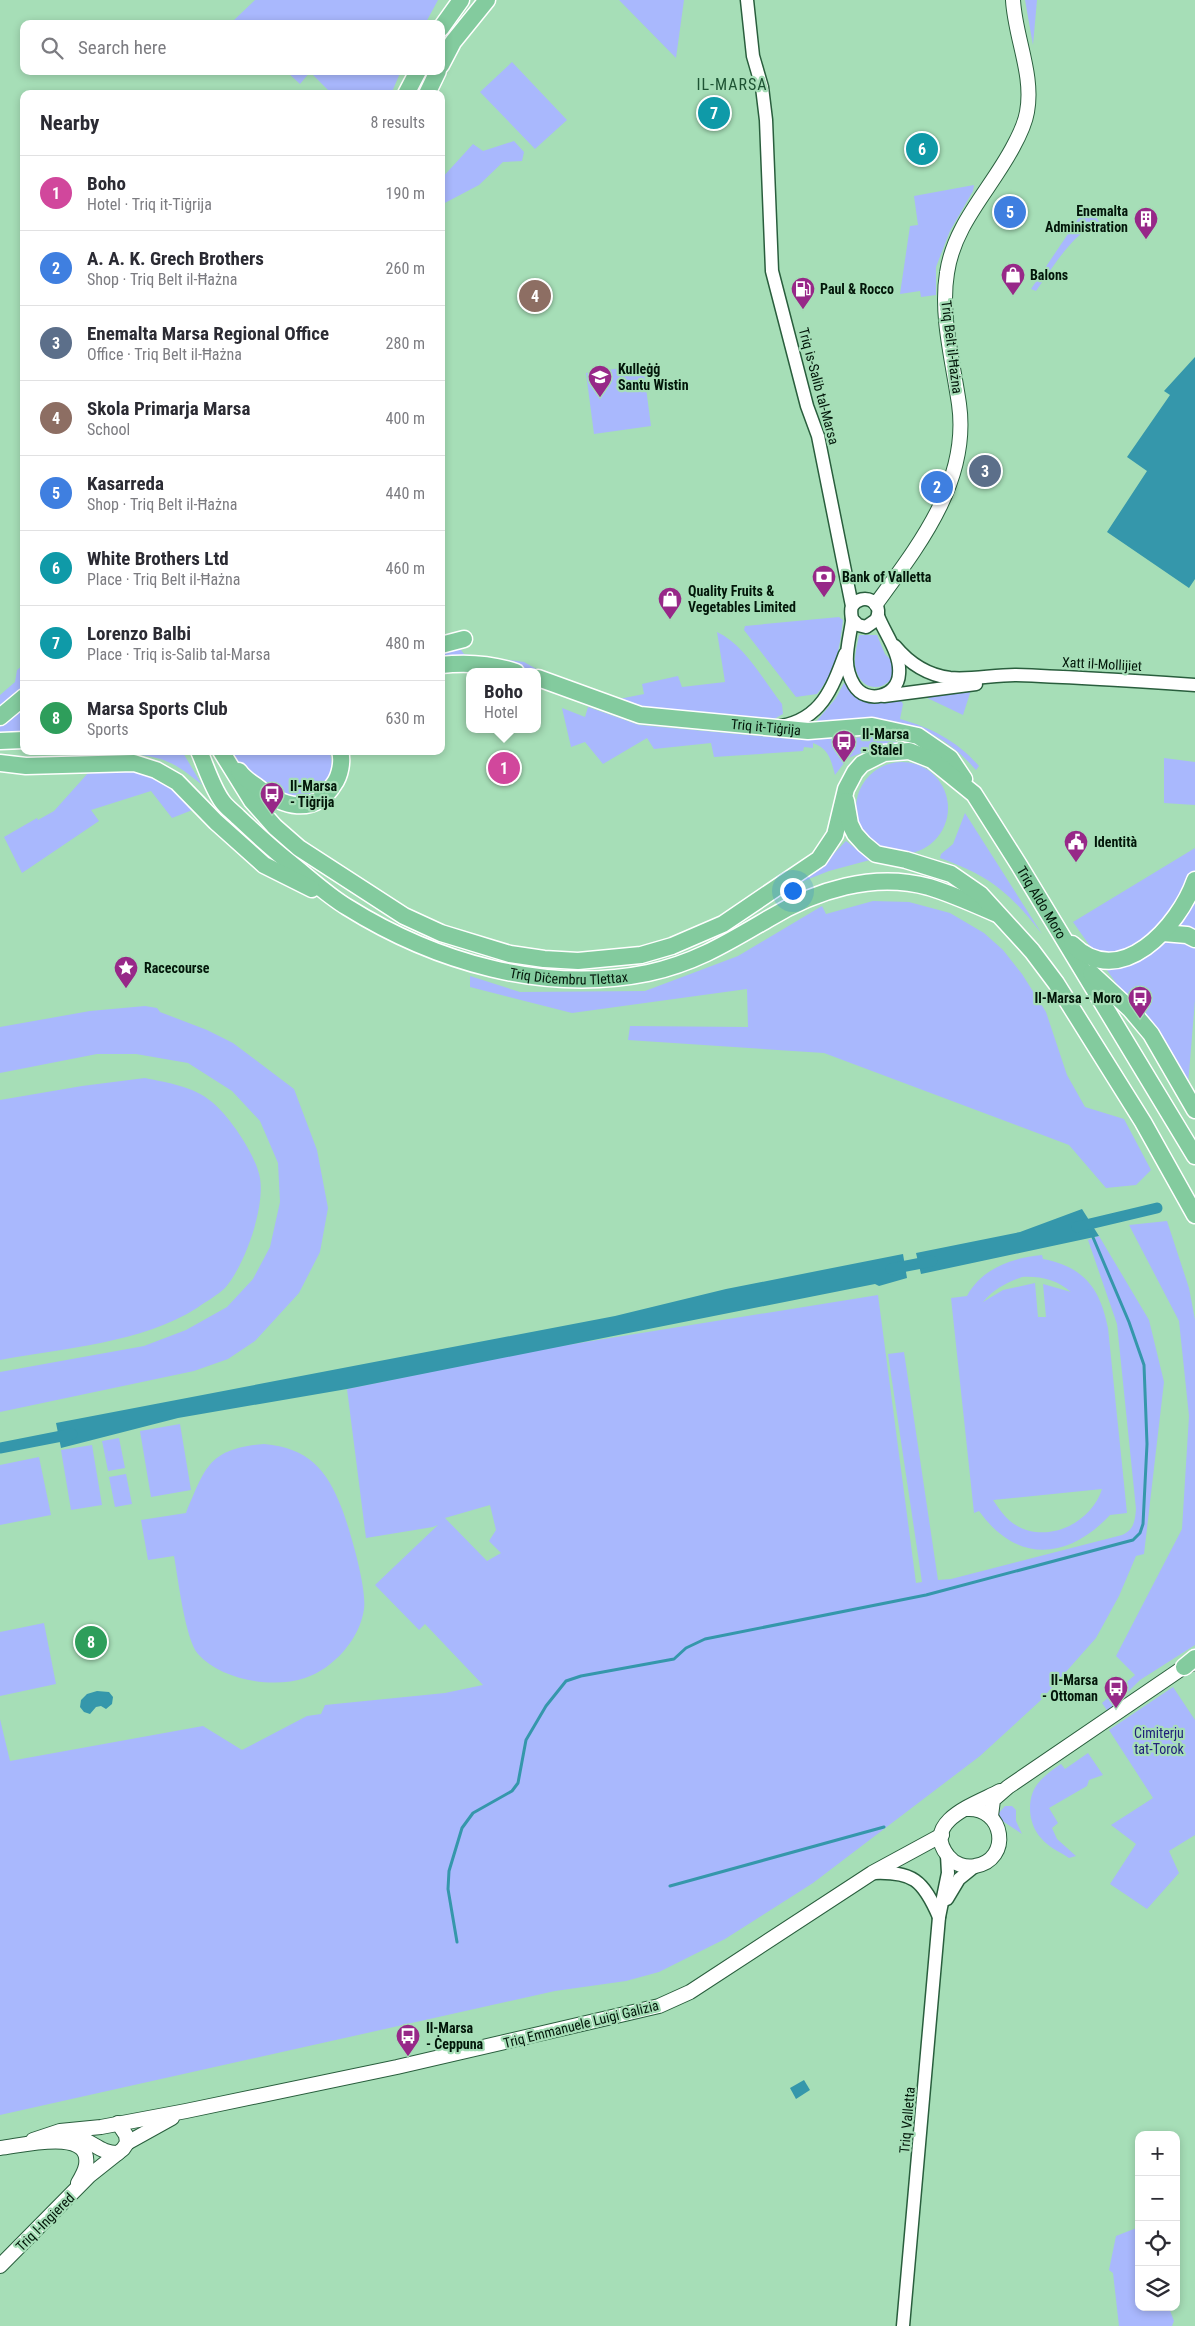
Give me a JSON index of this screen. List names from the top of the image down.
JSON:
{
  "streets": {
    "highway": ["Triq it-Tiġrija", "Triq Aldo Moro", "Triq Diċembru Tlettax"],
    "main road": ["Triq Belt il-Ħażna", "Triq Emmanuele Luigi Galizia", "Triq l-Ingiered"],
    "street": ["Triq is-Salib tal-Marsa", "Xatt il-Mollijiet", "Triq Valletta"]
  },
  "crossings": [
    ["Triq Belt il-Ħażna", "Triq is-Salib tal-Marsa"],
    ["Triq is-Salib tal-Marsa", "Xatt il-Mollijiet"],
    ["Triq it-Tiġrija", "Triq Aldo Moro"],
    ["Triq Aldo Moro", "Triq Diċembru Tlettax"],
    ["Triq Emmanuele Luigi Galizia", "Triq Valletta"],
    ["Triq Emmanuele Luigi Galizia", "Triq l-Ingiered"]
  ],
  "districts": ["IL-MARSA"],
  "parks": ["Cimiterju tat-Torok"],
  "places": {
    "building": ["Enemalta Administration"],
    "shop": ["Balons", "Quality Fruits & Vegetables Limited"],
    "fuel station": ["Paul & Rocco"],
    "school or university": ["Kulleġġ Santu Wistin"],
    "bank": ["Bank of Valletta"],
    "bus stop": [
      "Il-Marsa - Stalel",
      "Il-Marsa - Tiġrija",
      "Il-Marsa - Moro",
      "Il-Marsa - Ottoman",
      "Il-Marsa - Ċeppuna"
    ],
    "public building": ["Identità"],
    "place": ["Racecourse"]
  },
  "page": {
    "search": "Search here",
    "heading": ["Nearby", "8 results"],
    "pins": [
      "7",
      "6",
      "5",
      "4",
      "3",
      "2",
      "1",
      "8"
    ],
    "list": [
      {
        "mark": "1",
        "name": "Boho",
        "note": "Hotel · Triq it-Tiġrija",
        "value": "190 m"
      },
      {
        "mark": "2",
        "name": "A. A. K. Grech Brothers",
        "note": "Shop · Triq Belt il-Ħażna",
        "value": "260 m"
      },
      {
        "mark": "3",
        "name": "Enemalta Marsa Regional Office",
        "note": "Office · Triq Belt il-Ħażna",
        "value": "280 m"
      },
      {
        "mark": "4",
        "name": "Skola Primarja Marsa",
        "note": "School",
        "value": "400 m"
      },
      {
        "mark": "5",
        "name": "Kasarreda",
        "note": "Shop · Triq Belt il-Ħażna",
        "value": "440 m"
      },
      {
        "mark": "6",
        "name": "White Brothers Ltd",
        "note": "Place · Triq Belt il-Ħażna",
        "value": "460 m"
      },
      {
        "mark": "7",
        "name": "Lorenzo Balbi",
        "note": "Place · Triq is-Salib tal-Marsa",
        "value": "480 m"
      },
      {
        "mark": "8",
        "name": "Marsa Sports Club",
        "note": "Sports",
        "value": "630 m"
      }
    ],
    "popup": ["Boho", "Hotel"],
    "map_buttons": ["+", "−"]
  }
}
